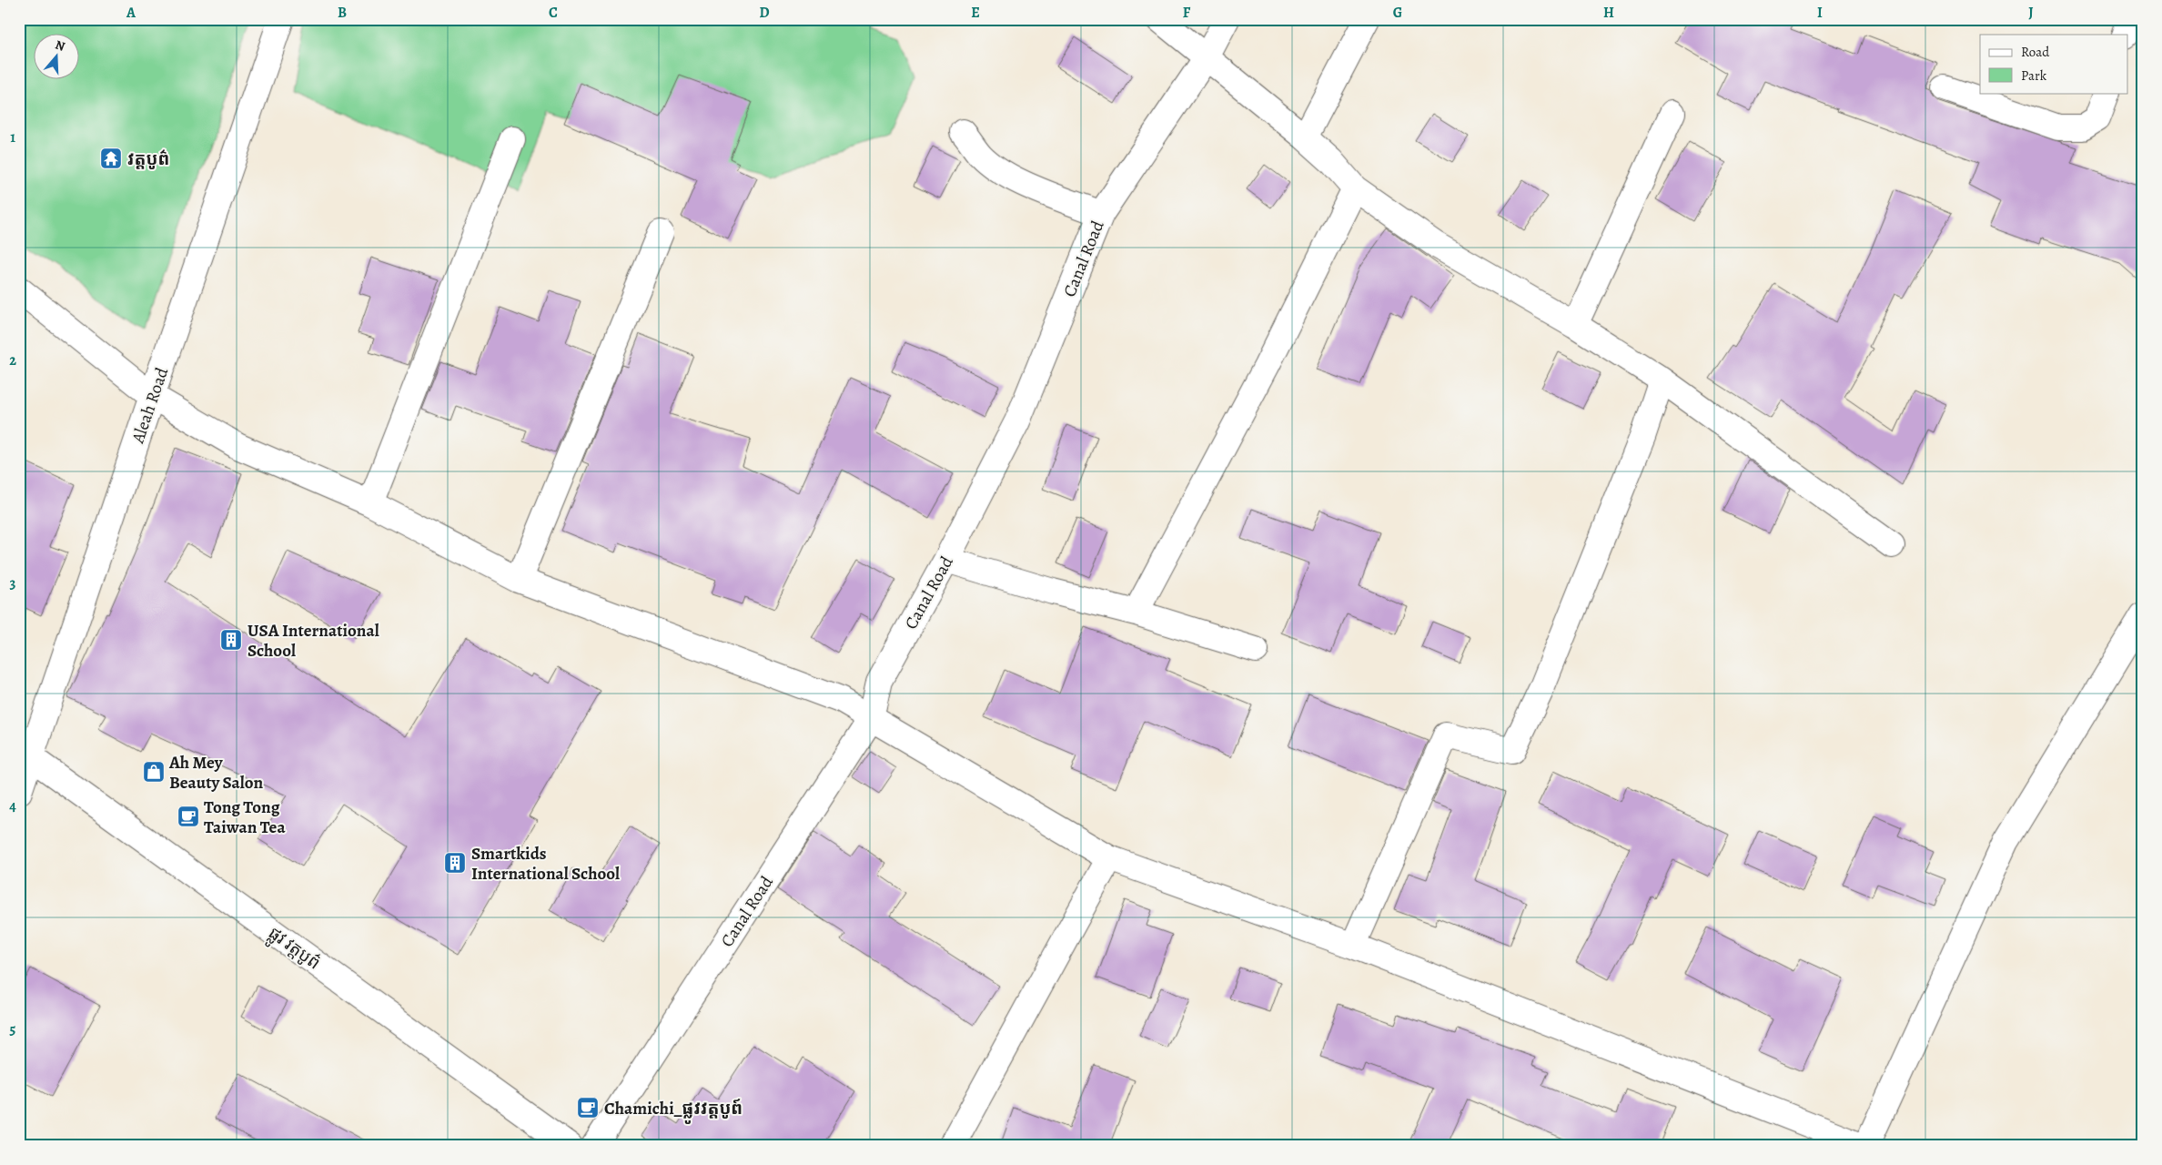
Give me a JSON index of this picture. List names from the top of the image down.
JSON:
{
  "streets": {
    "street": ["Canal Road", "Aleah Road", "ផ្លូវ វត្តបូព៌"]
  },
  "crossings": [
    ["Aleah Road", "ផ្លូវ វត្តបូព៌"]
  ],
  "places": {
    "temple": ["វត្តបូព៌"],
    "building": ["USA International School", "Smartkids International School"],
    "shop": ["Ah Mey Beauty Salon"],
    "cafe": ["Tong Tong Taiwan Tea", "Chamichi_ផ្លូវវត្តបូព៍"]
  },
  "legend": ["Road", "Park"],
  "north": "top",
  "grid": {
    "columns": [
      "A",
      "B",
      "C",
      "D",
      "E",
      "F",
      "G",
      "H",
      "I",
      "J"
    ],
    "rows": [
      "1",
      "2",
      "3",
      "4",
      "5"
    ]
  }
}
